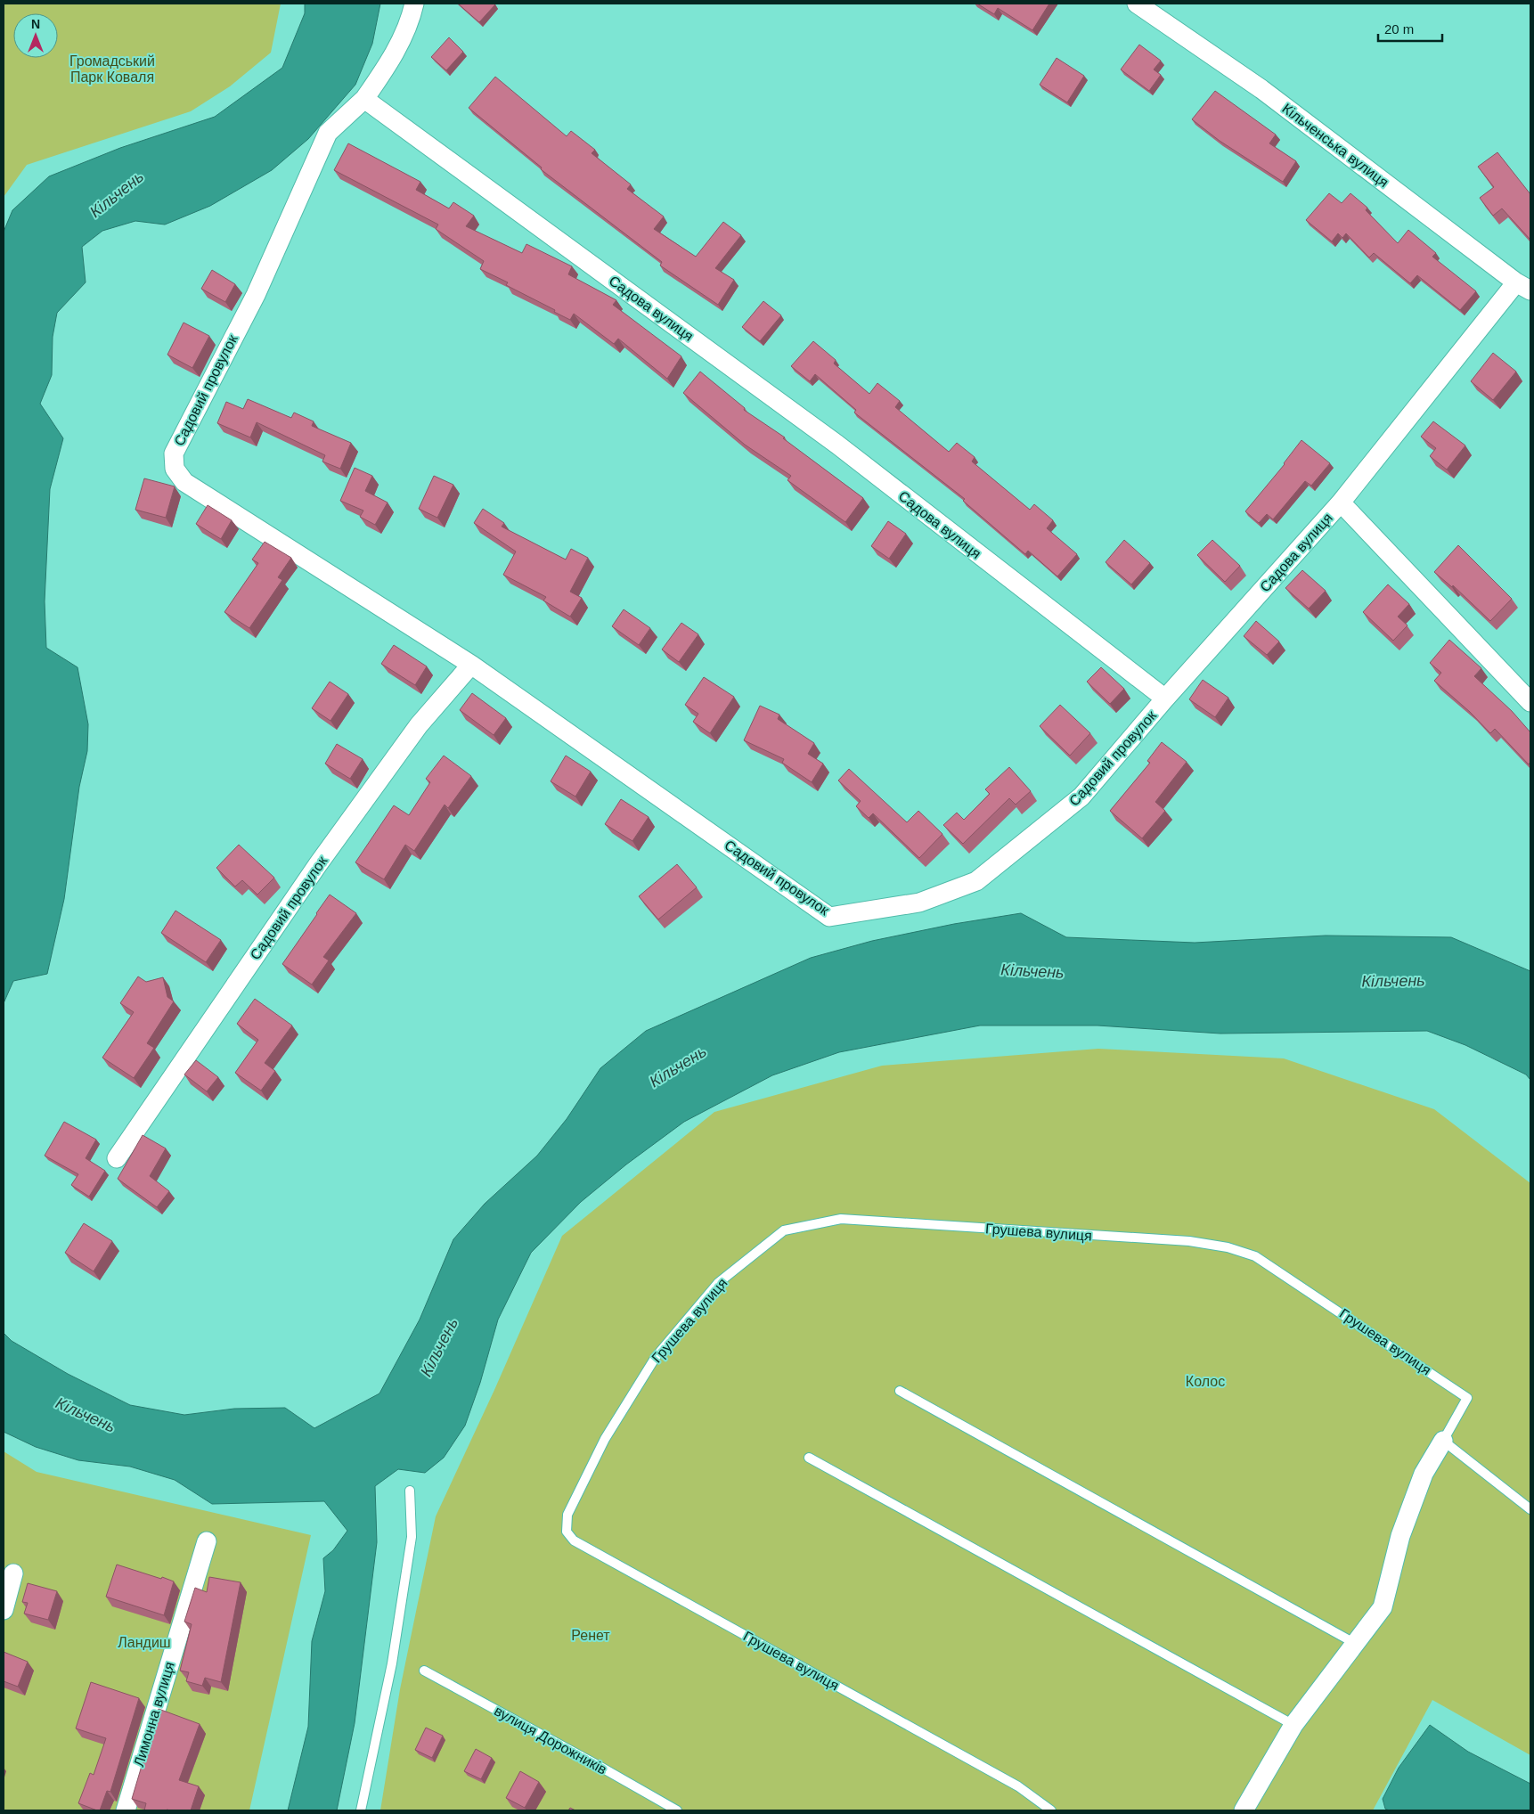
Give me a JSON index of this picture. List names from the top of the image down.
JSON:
{
  "streets": {
    "street": [
      "Кільченська вулиця",
      "Садова вулиця",
      "Садовий провулок",
      "Лимонна вулиця"
    ],
    "lane": ["Грушева вулиця", "вулиця Дорожників"]
  },
  "crossings": [
    ["Садова вулиця", "Садовий провулок"]
  ],
  "water": ["Кільчень"],
  "parks": [
    "Громадський Парк Коваля",
    "Колос",
    "Ренет",
    "Ландиш"
  ],
  "scale_bar": "20 m",
  "north": "top"
}
